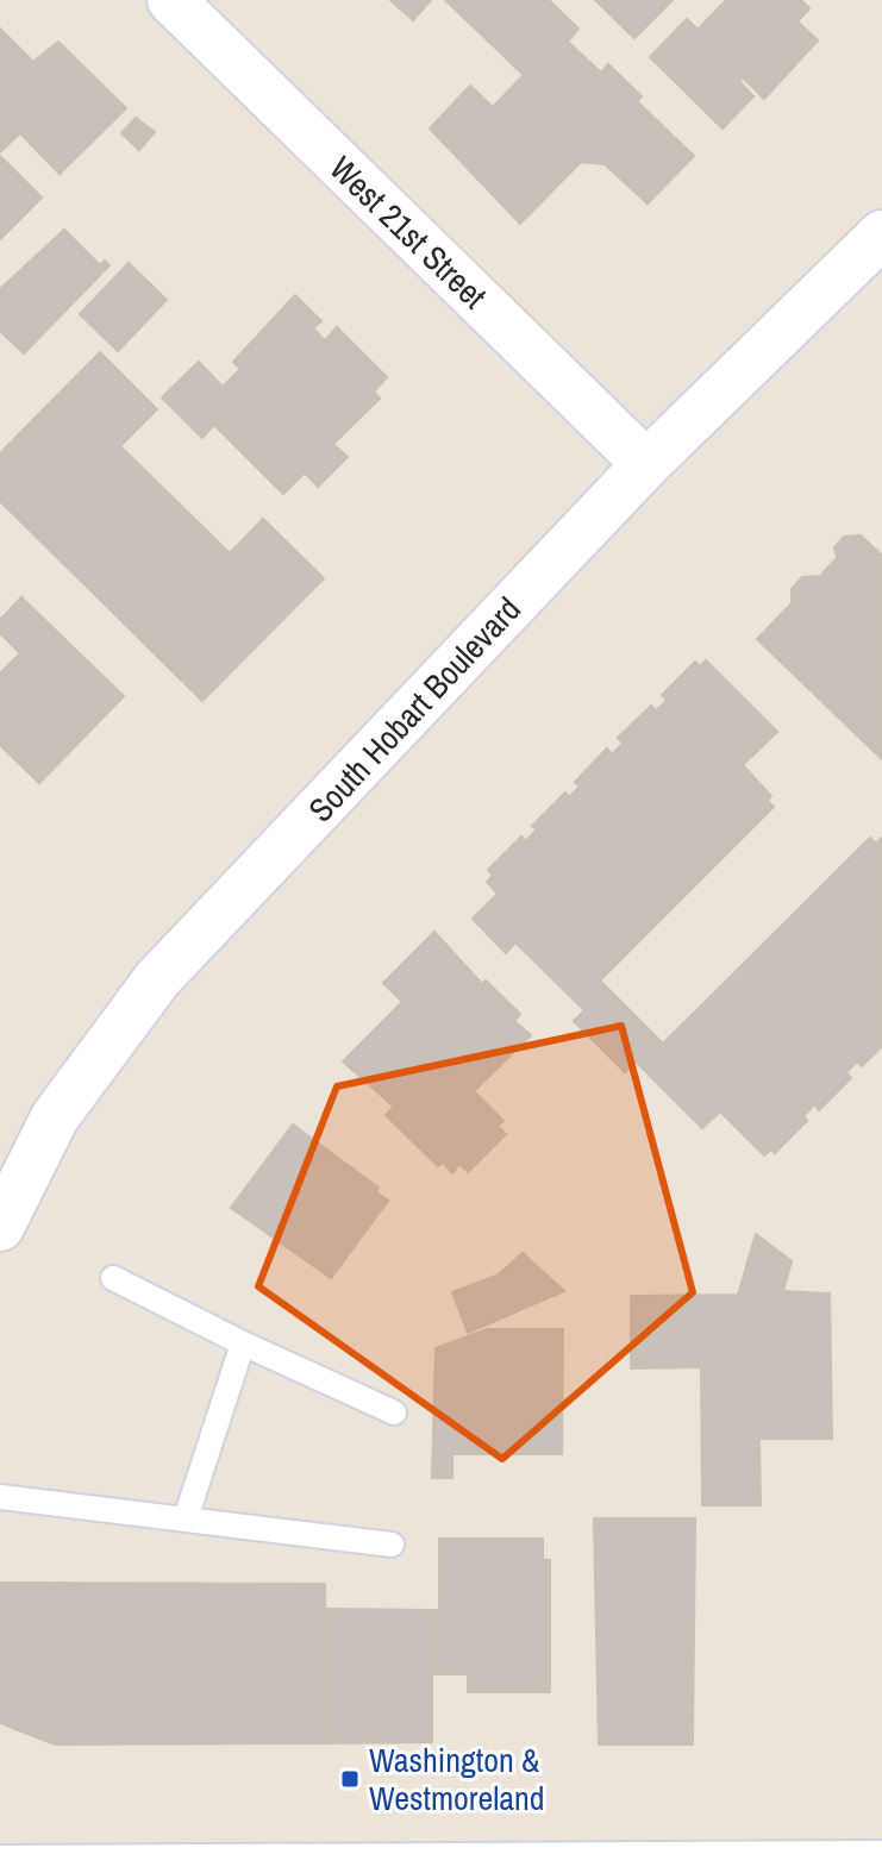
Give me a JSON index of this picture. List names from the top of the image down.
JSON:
{
  "streets": {
    "street": ["West 21st Street", "South Hobart Boulevard"]
  },
  "crossings": [
    ["West 21st Street", "South Hobart Boulevard"]
  ],
  "places": {
    "transit": ["Washington & Westmoreland"]
  }
}
